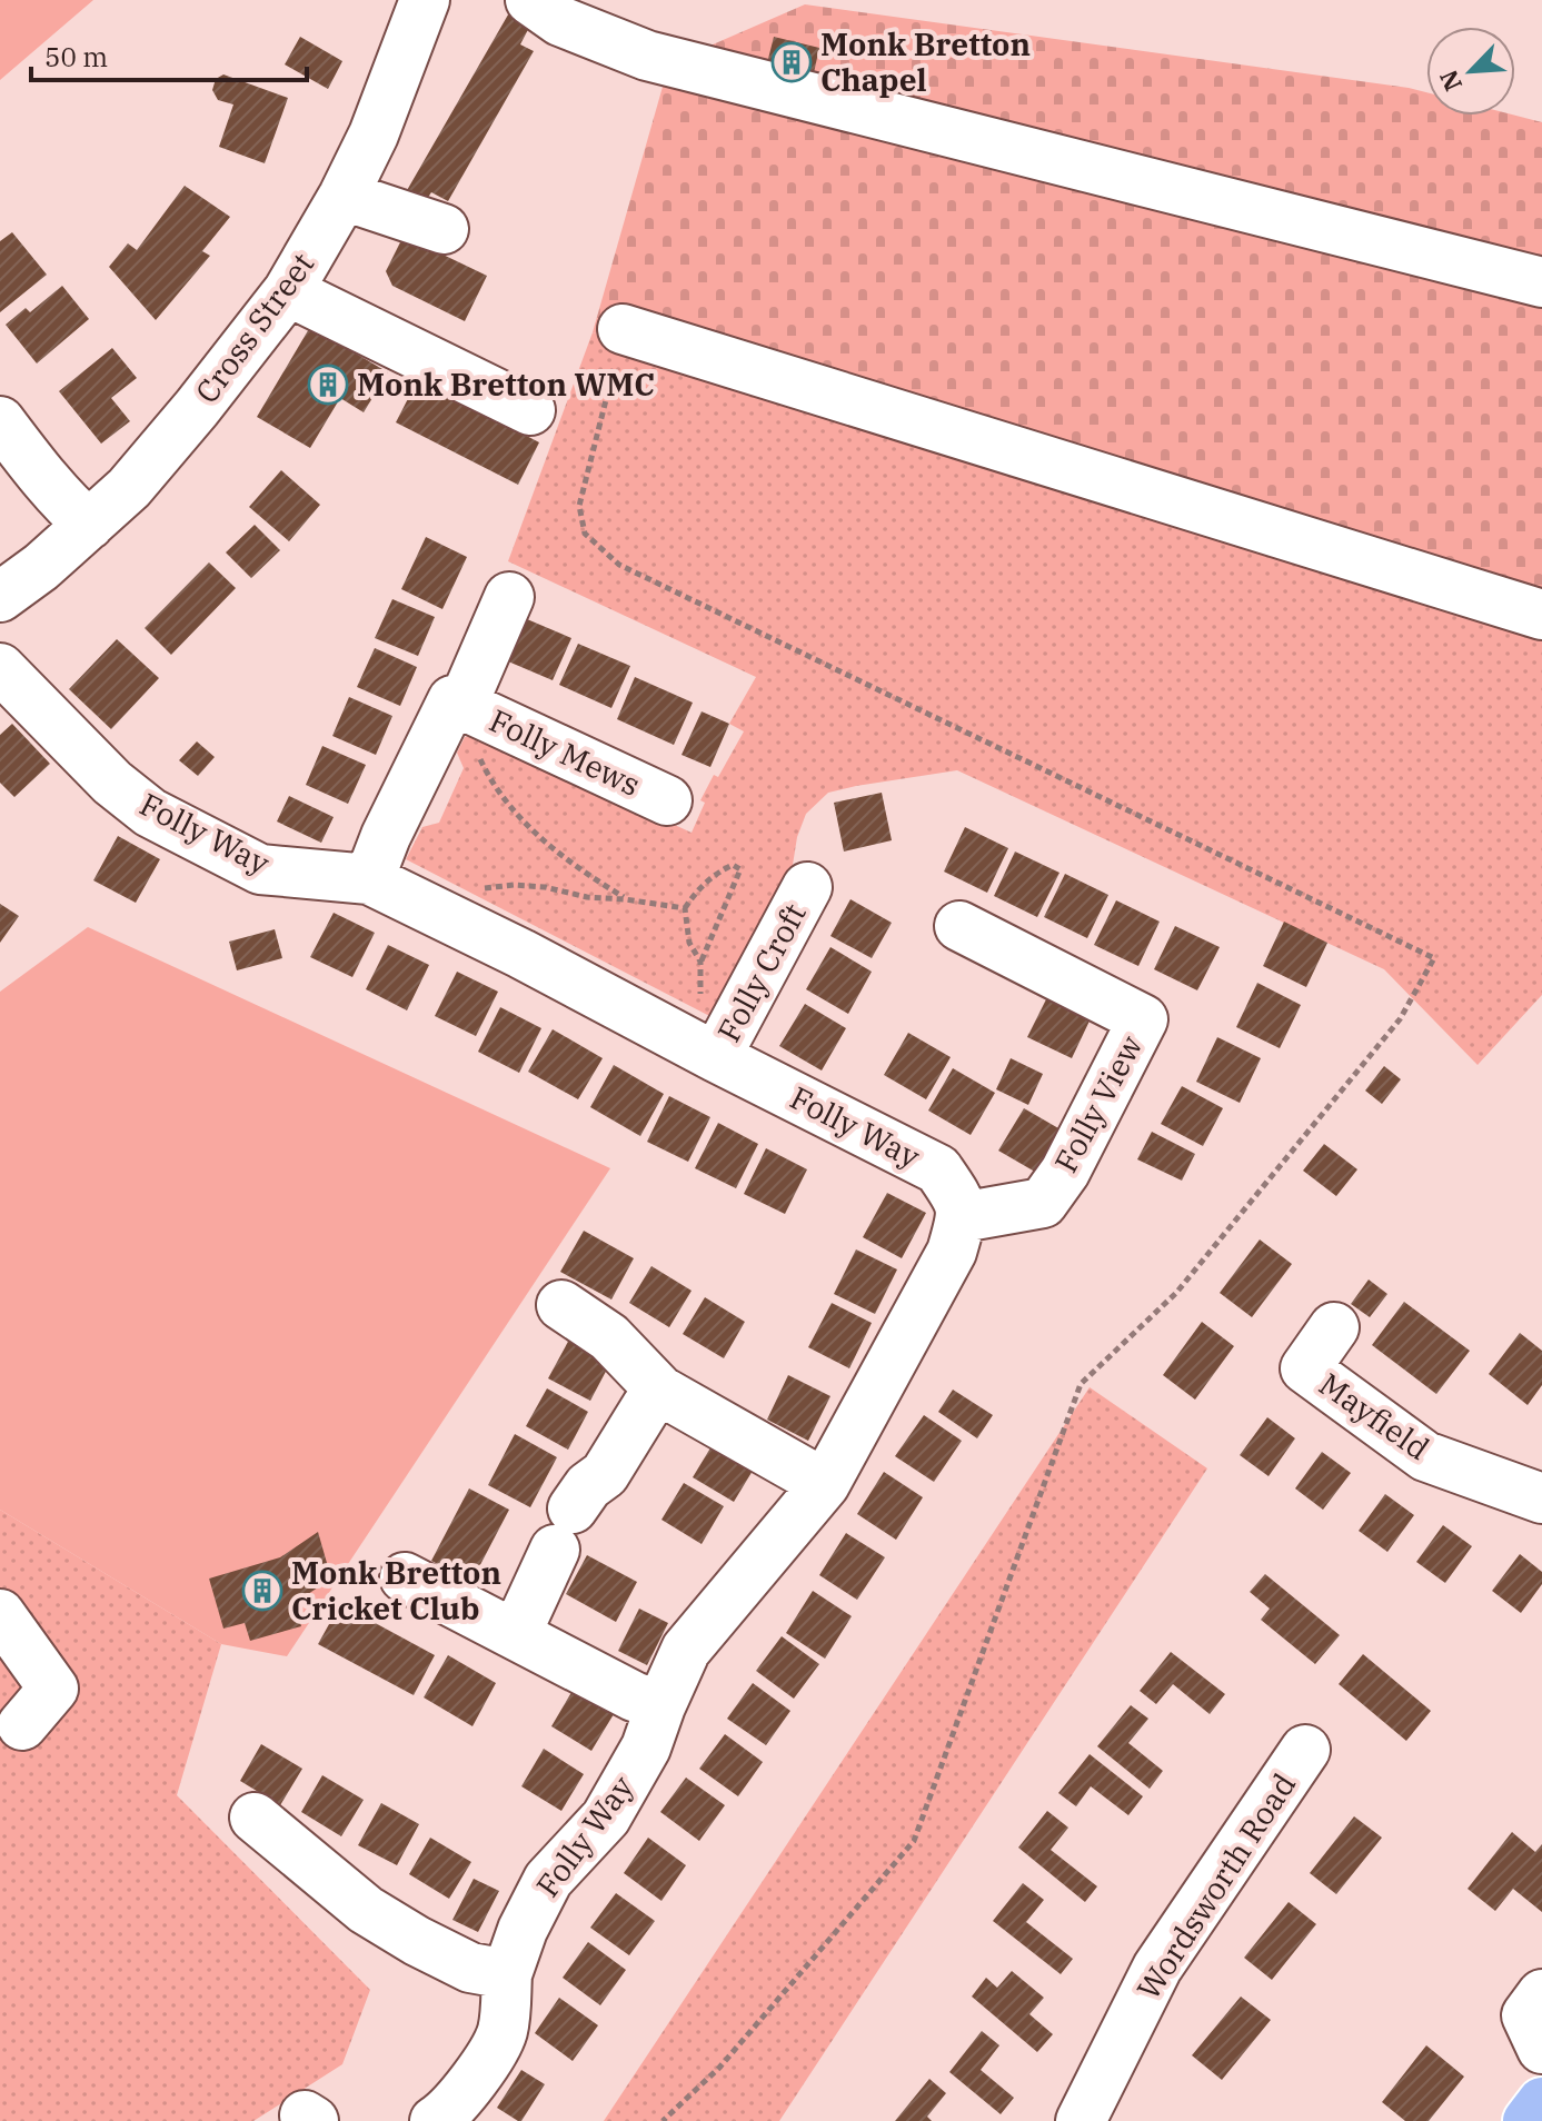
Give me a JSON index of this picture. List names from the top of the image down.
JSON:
{
  "streets": {
    "street": [
      "Cross Street",
      "Folly Mews",
      "Folly Way",
      "Folly Croft",
      "Folly View",
      "Mayfield",
      "Wordsworth Road"
    ]
  },
  "crossings": [
    ["Folly Mews", "Folly Way"],
    ["Folly Way", "Folly Croft"],
    ["Folly Way", "Folly View"]
  ],
  "places": {
    "building": ["Monk Bretton Chapel", "Monk Bretton WMC", "Monk Bretton Cricket Club"]
  },
  "scale_bar": "50 m",
  "north": "bottom left"
}
